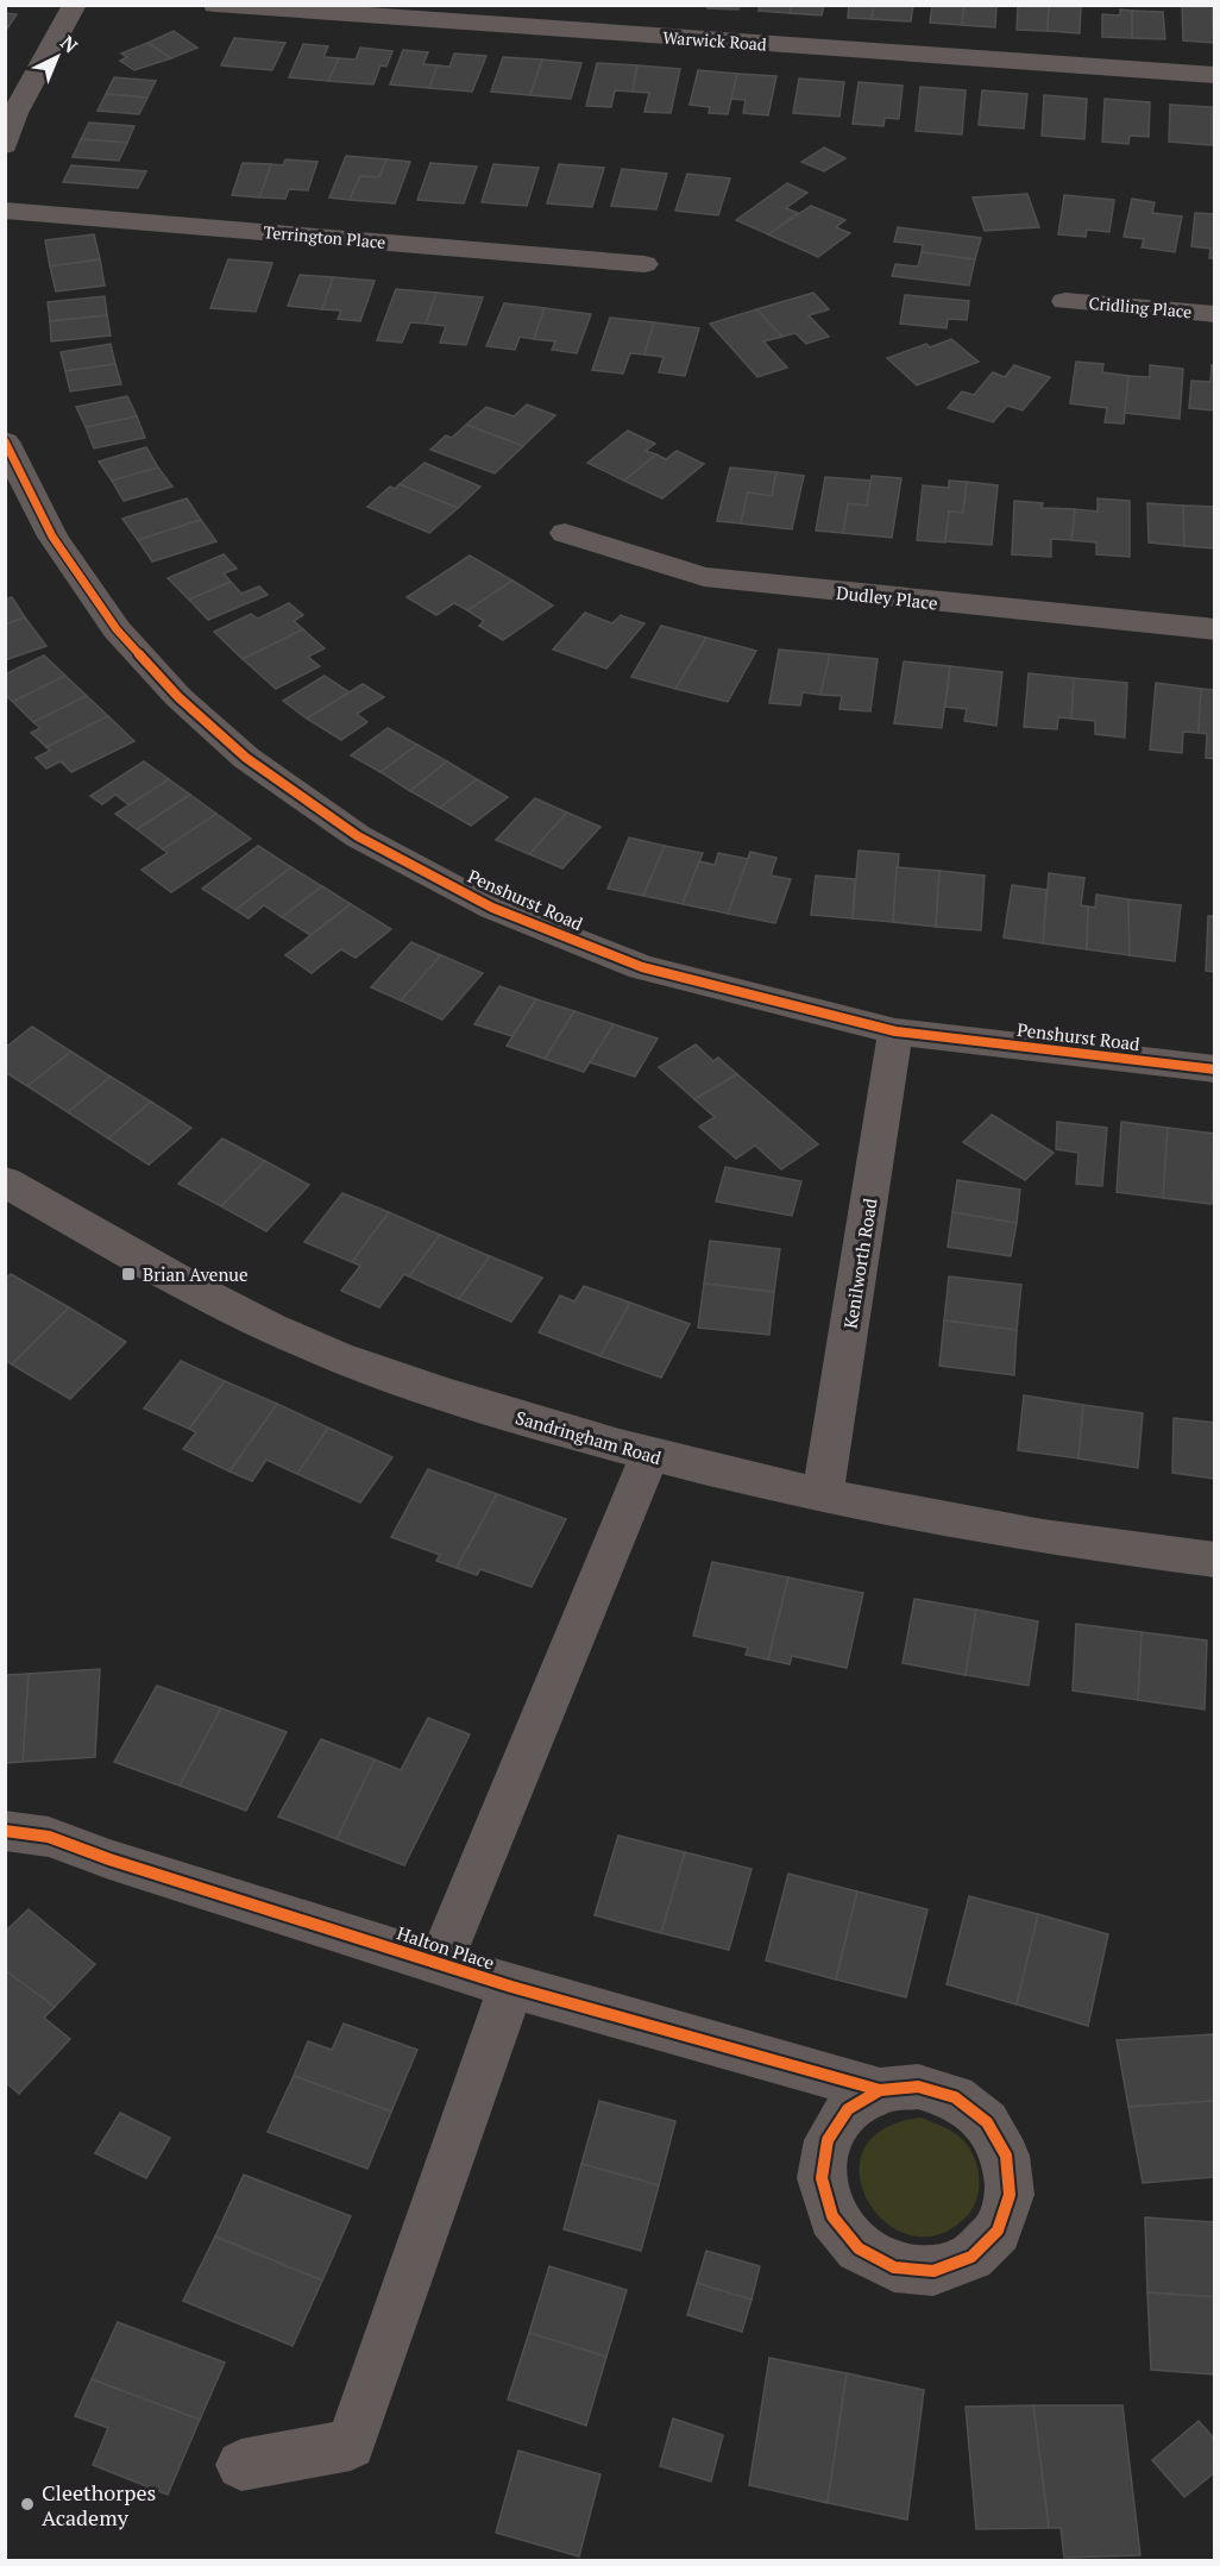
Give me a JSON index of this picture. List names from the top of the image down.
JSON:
{
  "streets": {
    "street": [
      "Warwick Road",
      "Terrington Place",
      "Cridling Place",
      "Dudley Place",
      "Penshurst Road",
      "Kenilworth Road",
      "Sandringham Road",
      "Halton Place"
    ]
  },
  "crossings": [
    ["Penshurst Road", "Kenilworth Road"],
    ["Kenilworth Road", "Sandringham Road"],
    ["Sandringham Road", "Halton Place"]
  ],
  "places": {
    "transit": ["Brian Avenue"],
    "other": ["Cleethorpes Academy"]
  },
  "north": "top right"
}
